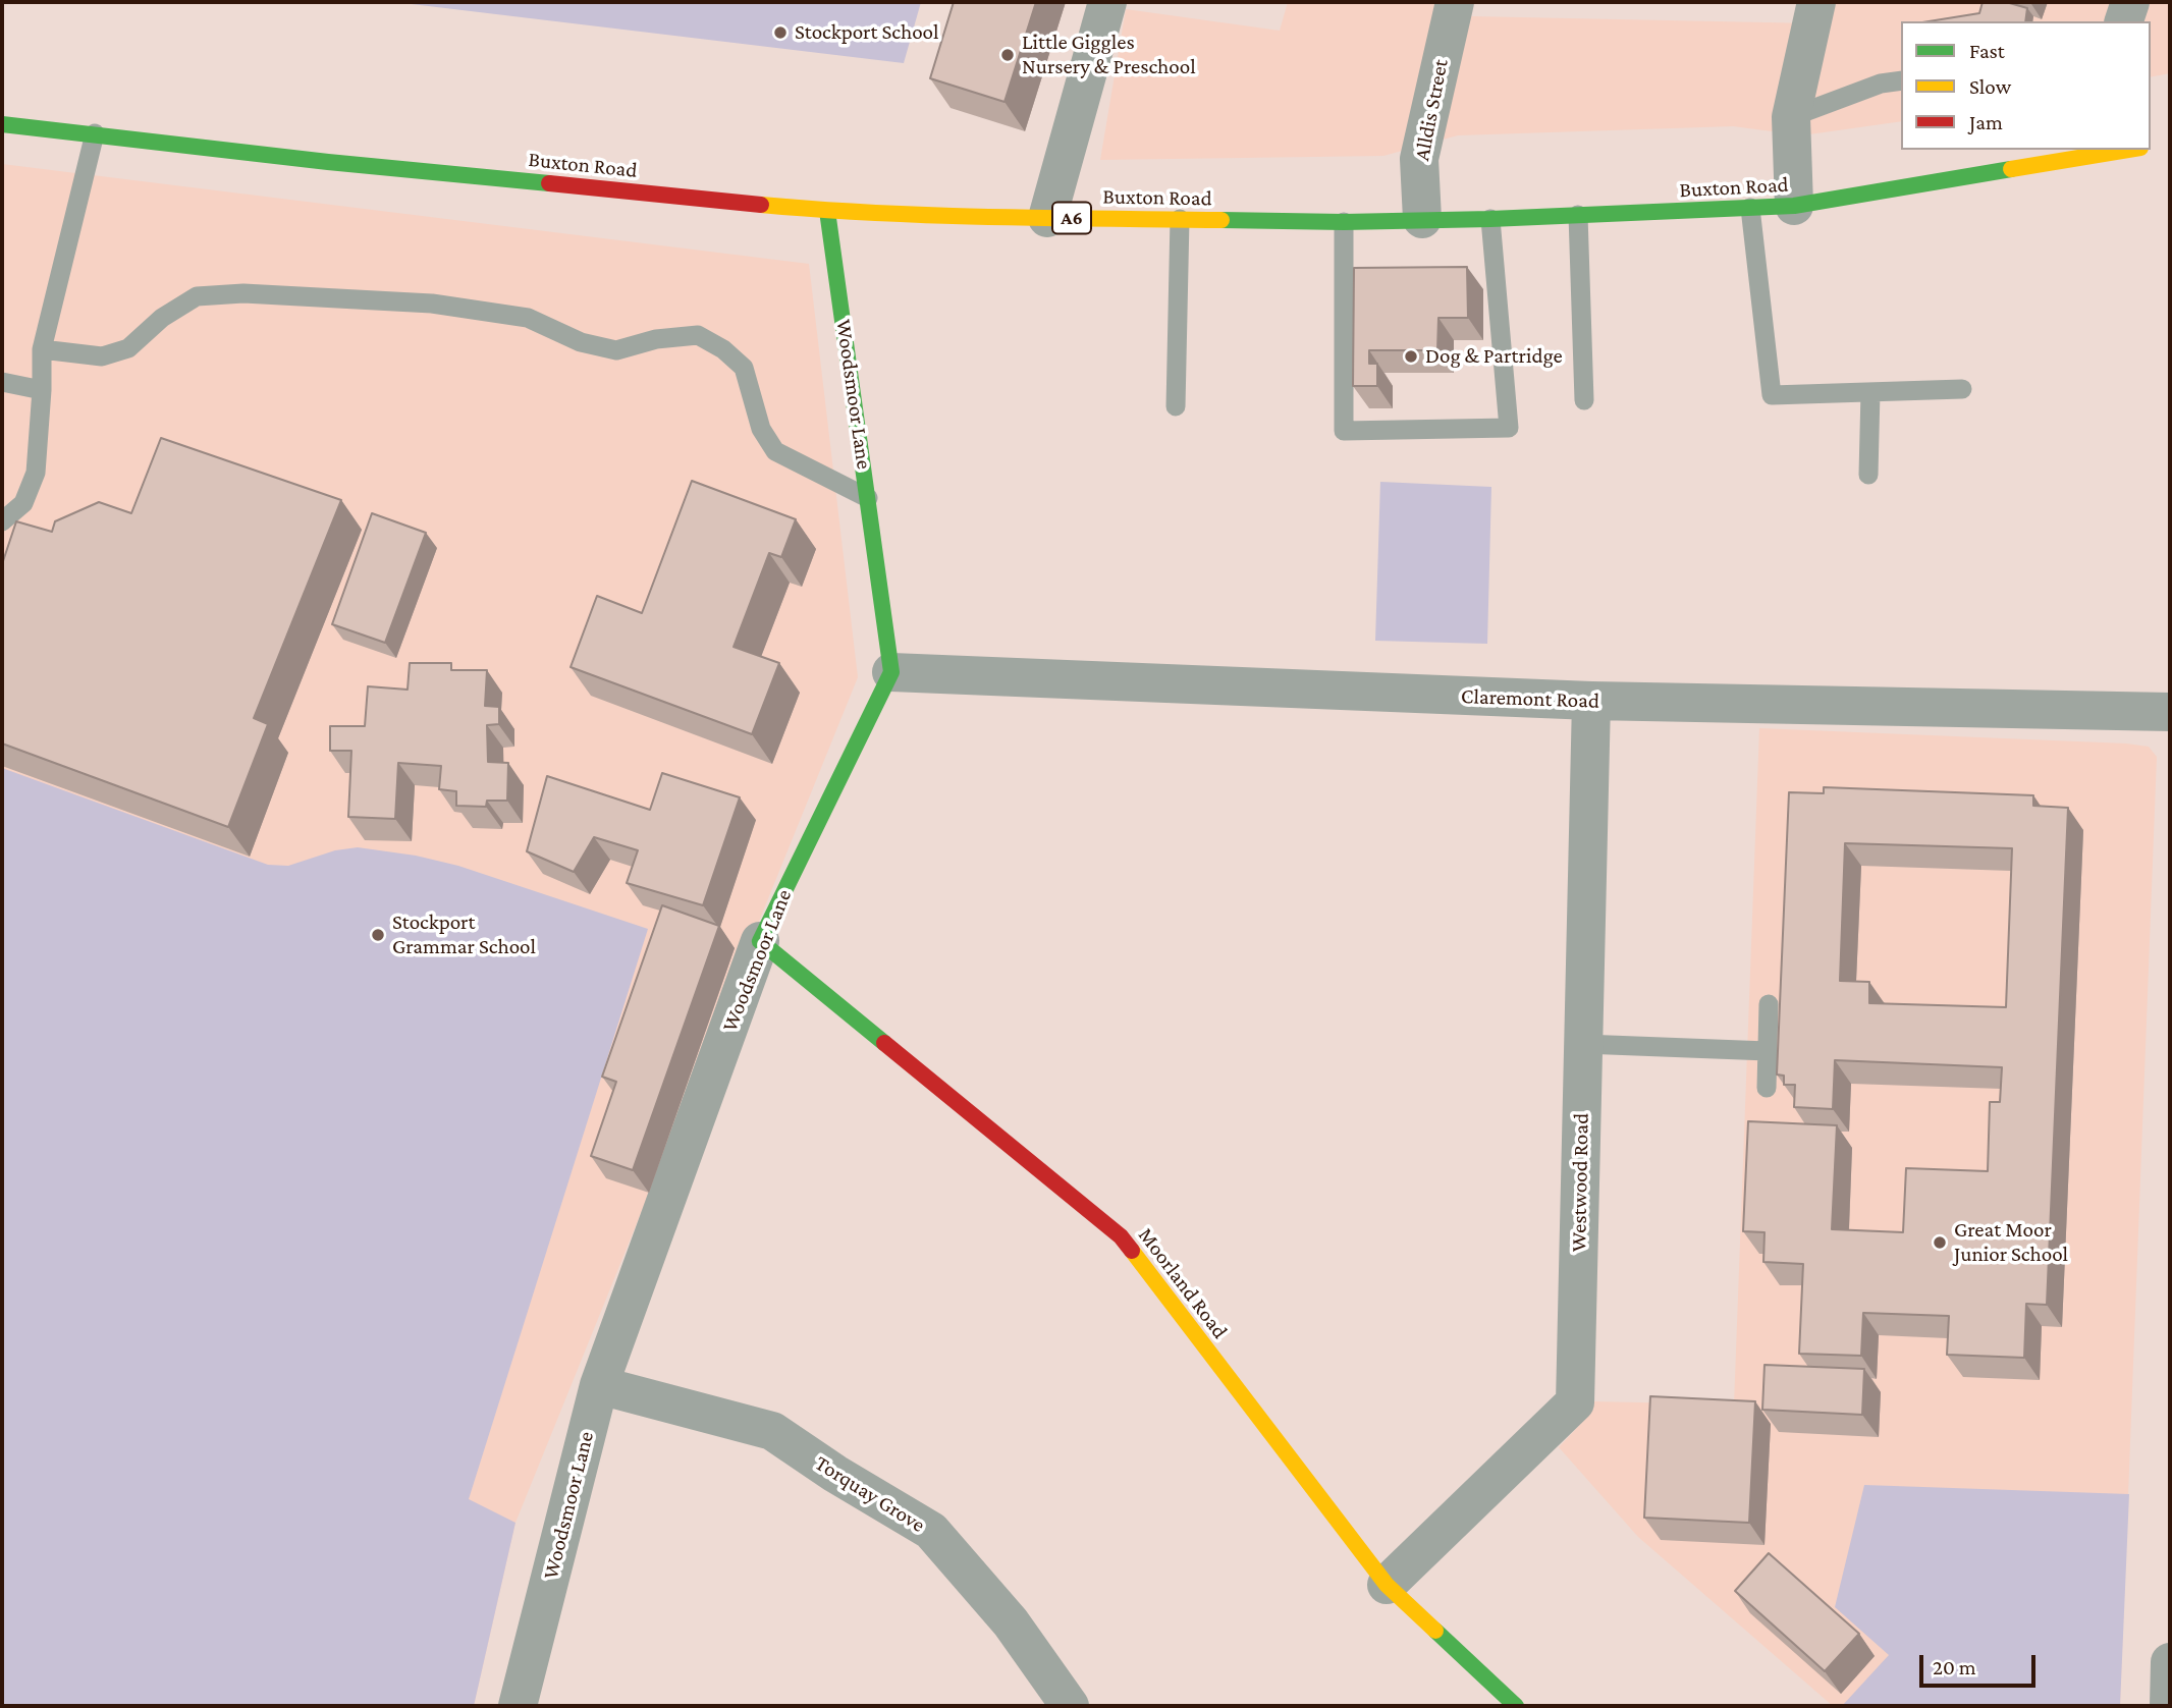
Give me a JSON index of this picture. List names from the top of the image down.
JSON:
{
  "streets": {
    "main road": [
      "Buxton Road",
      "A6",
      "Woodsmoor Lane",
      "Moorland Road"
    ],
    "street": [
      "Alldis Street",
      "Claremont Road",
      "Westwood Road",
      "Torquay Grove"
    ]
  },
  "crossings": [
    ["Alldis Street", "Buxton Road"],
    ["Buxton Road", "Woodsmoor Lane"],
    ["Woodsmoor Lane", "Claremont Road"],
    ["Woodsmoor Lane", "Moorland Road"],
    ["Woodsmoor Lane", "Torquay Grove"],
    ["Claremont Road", "Westwood Road"],
    ["Westwood Road", "Moorland Road"]
  ],
  "places": [
    "Stockport School",
    "Little Giggles Nursery & Preschool",
    "Dog & Partridge",
    "Stockport Grammar School",
    "Great Moor Junior School"
  ],
  "legend": ["Fast", "Slow", "Jam"],
  "scale_bar": "20 m"
}
